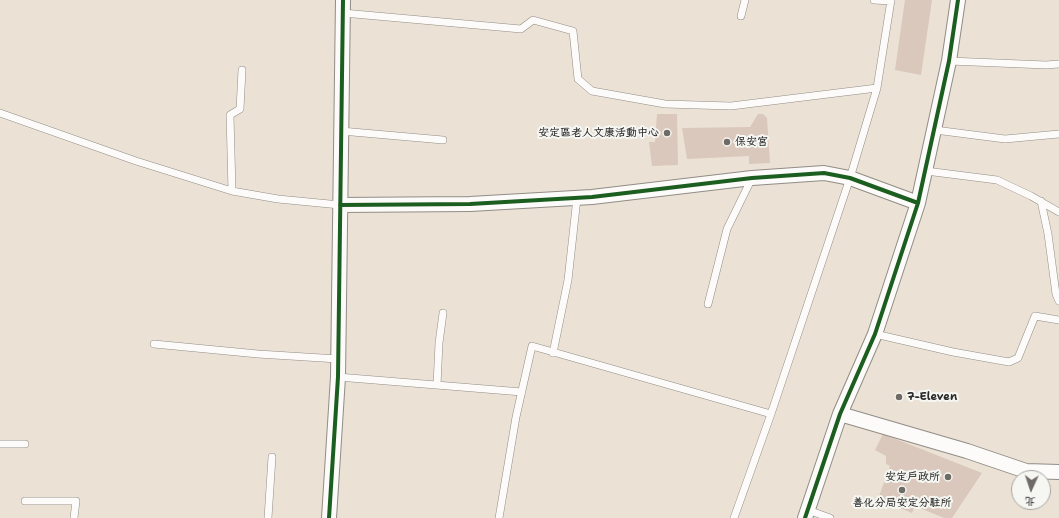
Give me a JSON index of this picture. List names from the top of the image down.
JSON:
{
  "places": [
    "安定區老人文康活動中心",
    "保安宮",
    "7-Eleven",
    "安定戶政所",
    "善化分局安定分駐所"
  ],
  "north": "bottom"
}
